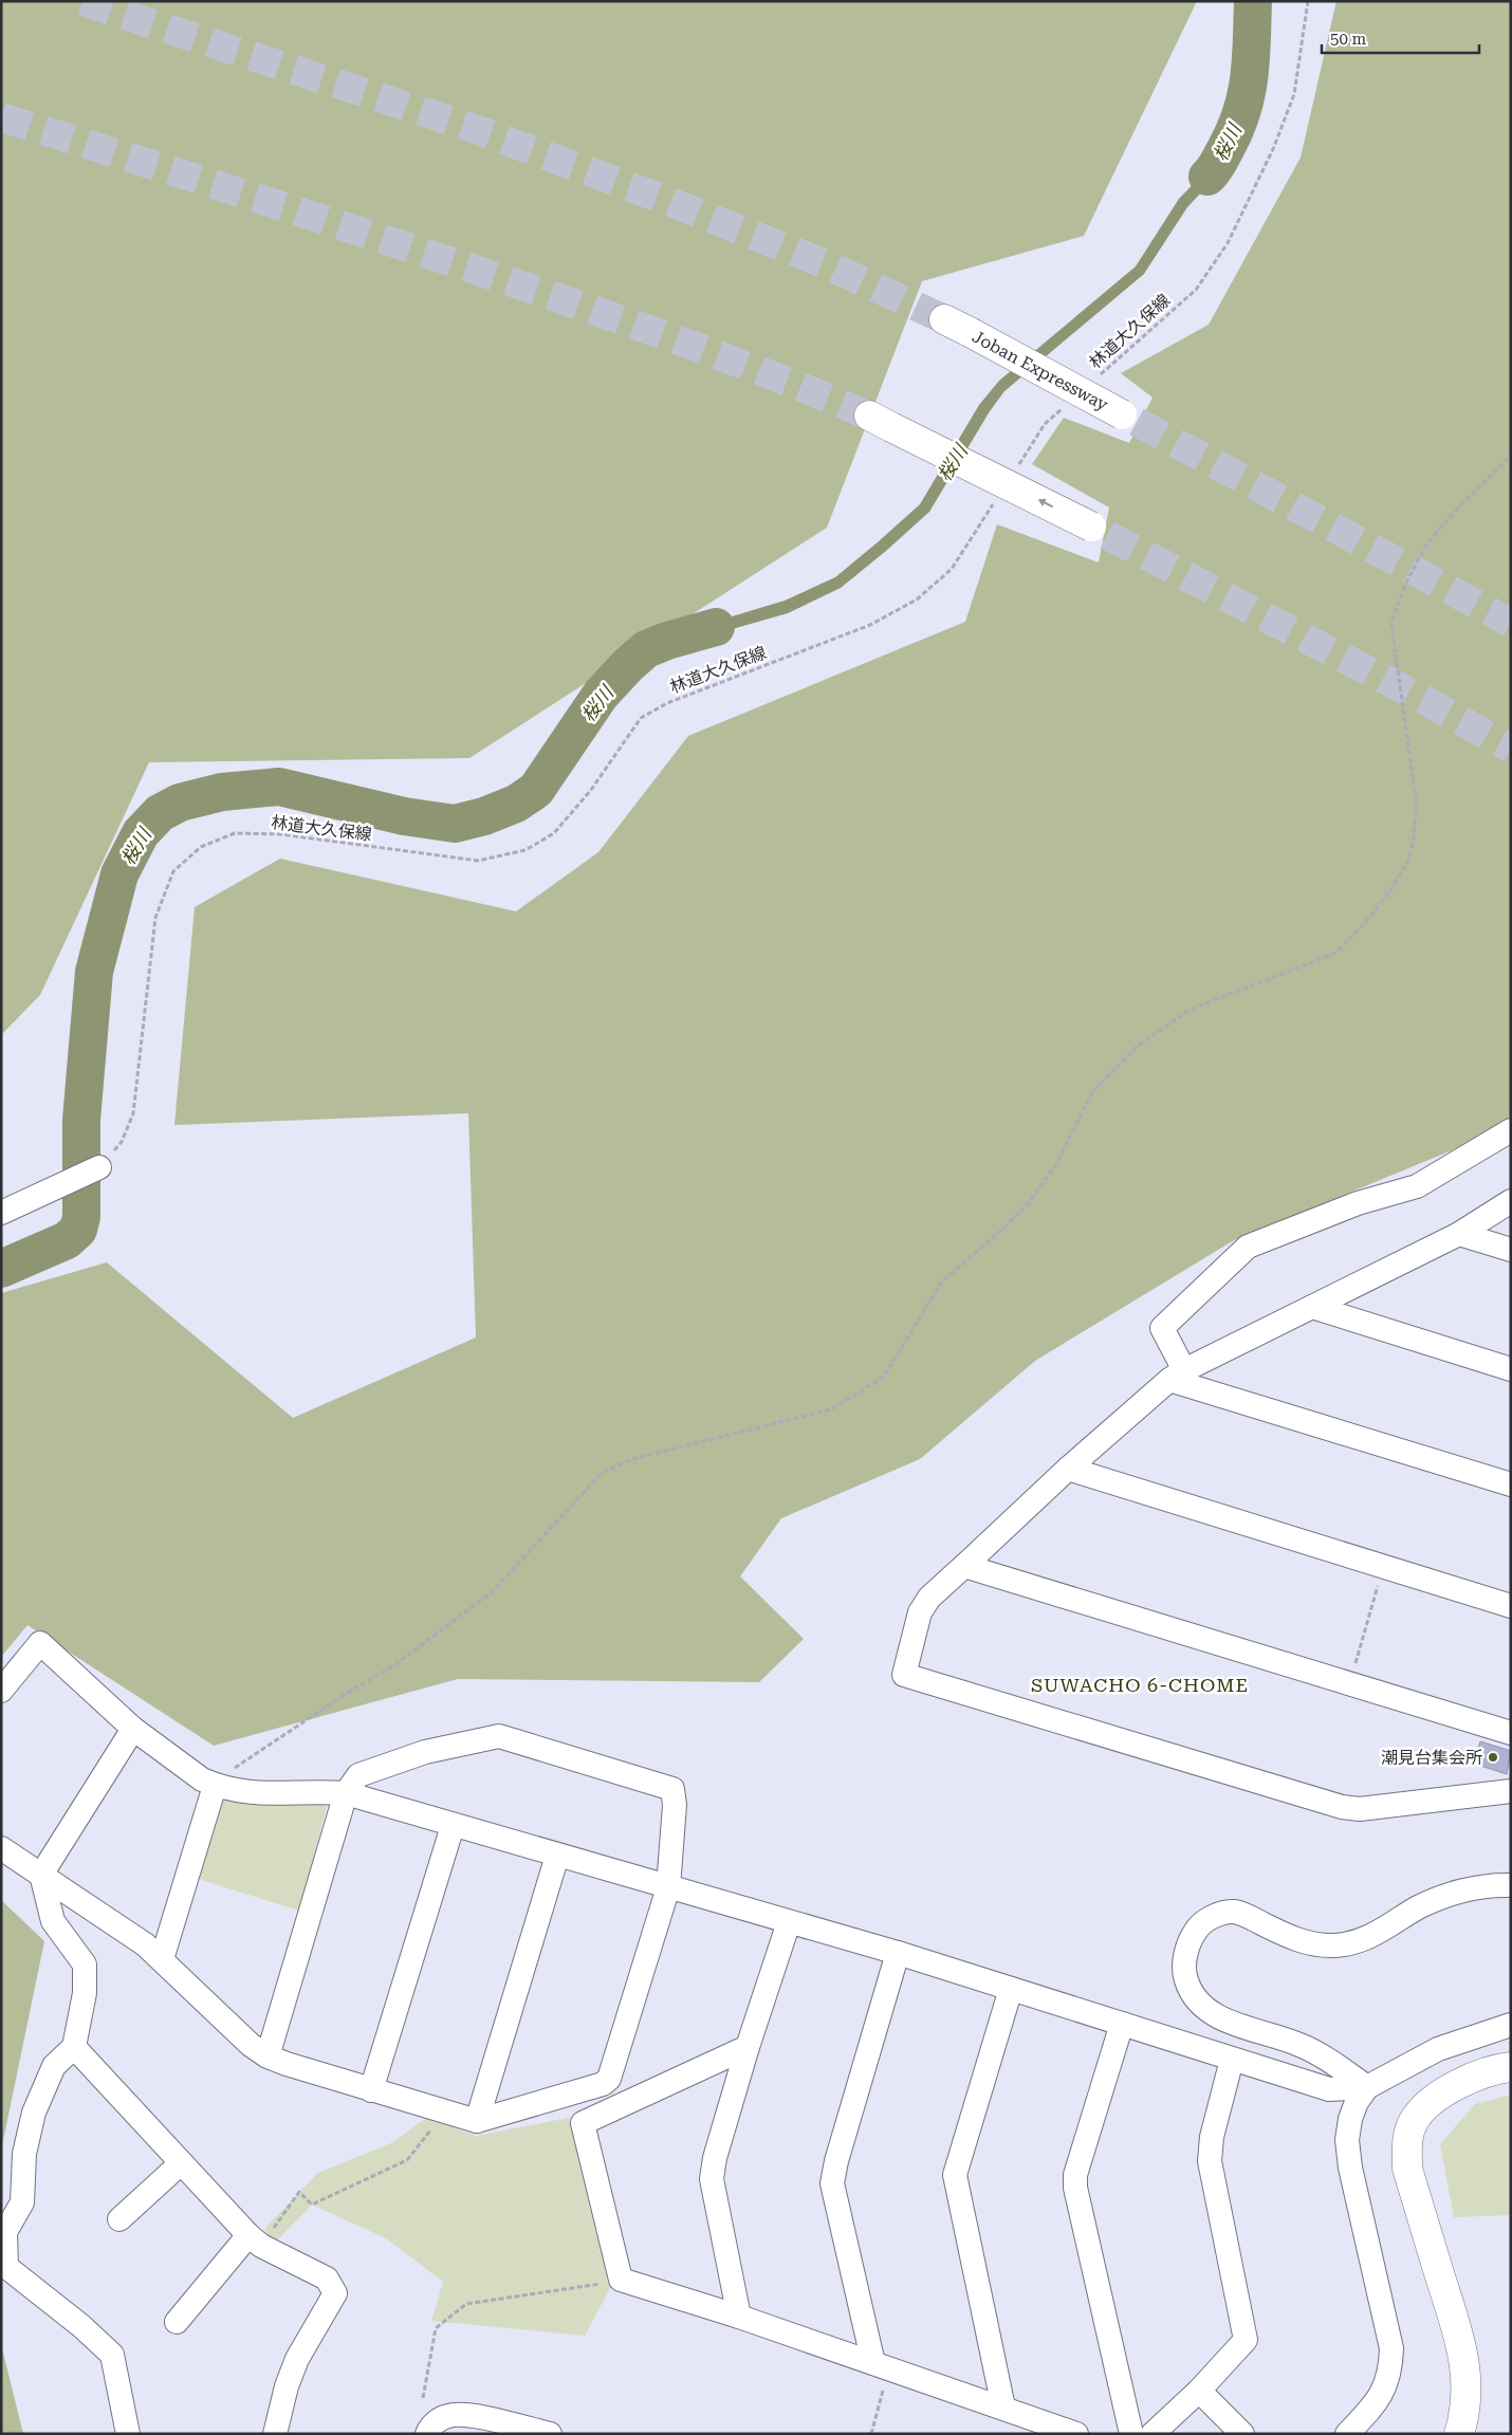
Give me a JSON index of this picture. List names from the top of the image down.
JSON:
{
  "streets": {
    "main road": ["Joban Expressway"],
    "path": ["林道大久保線"]
  },
  "districts": ["SUWACHO 6-CHOME"],
  "water": ["桜川"],
  "places": ["潮見台集会所"],
  "scale_bar": "50 m"
}
